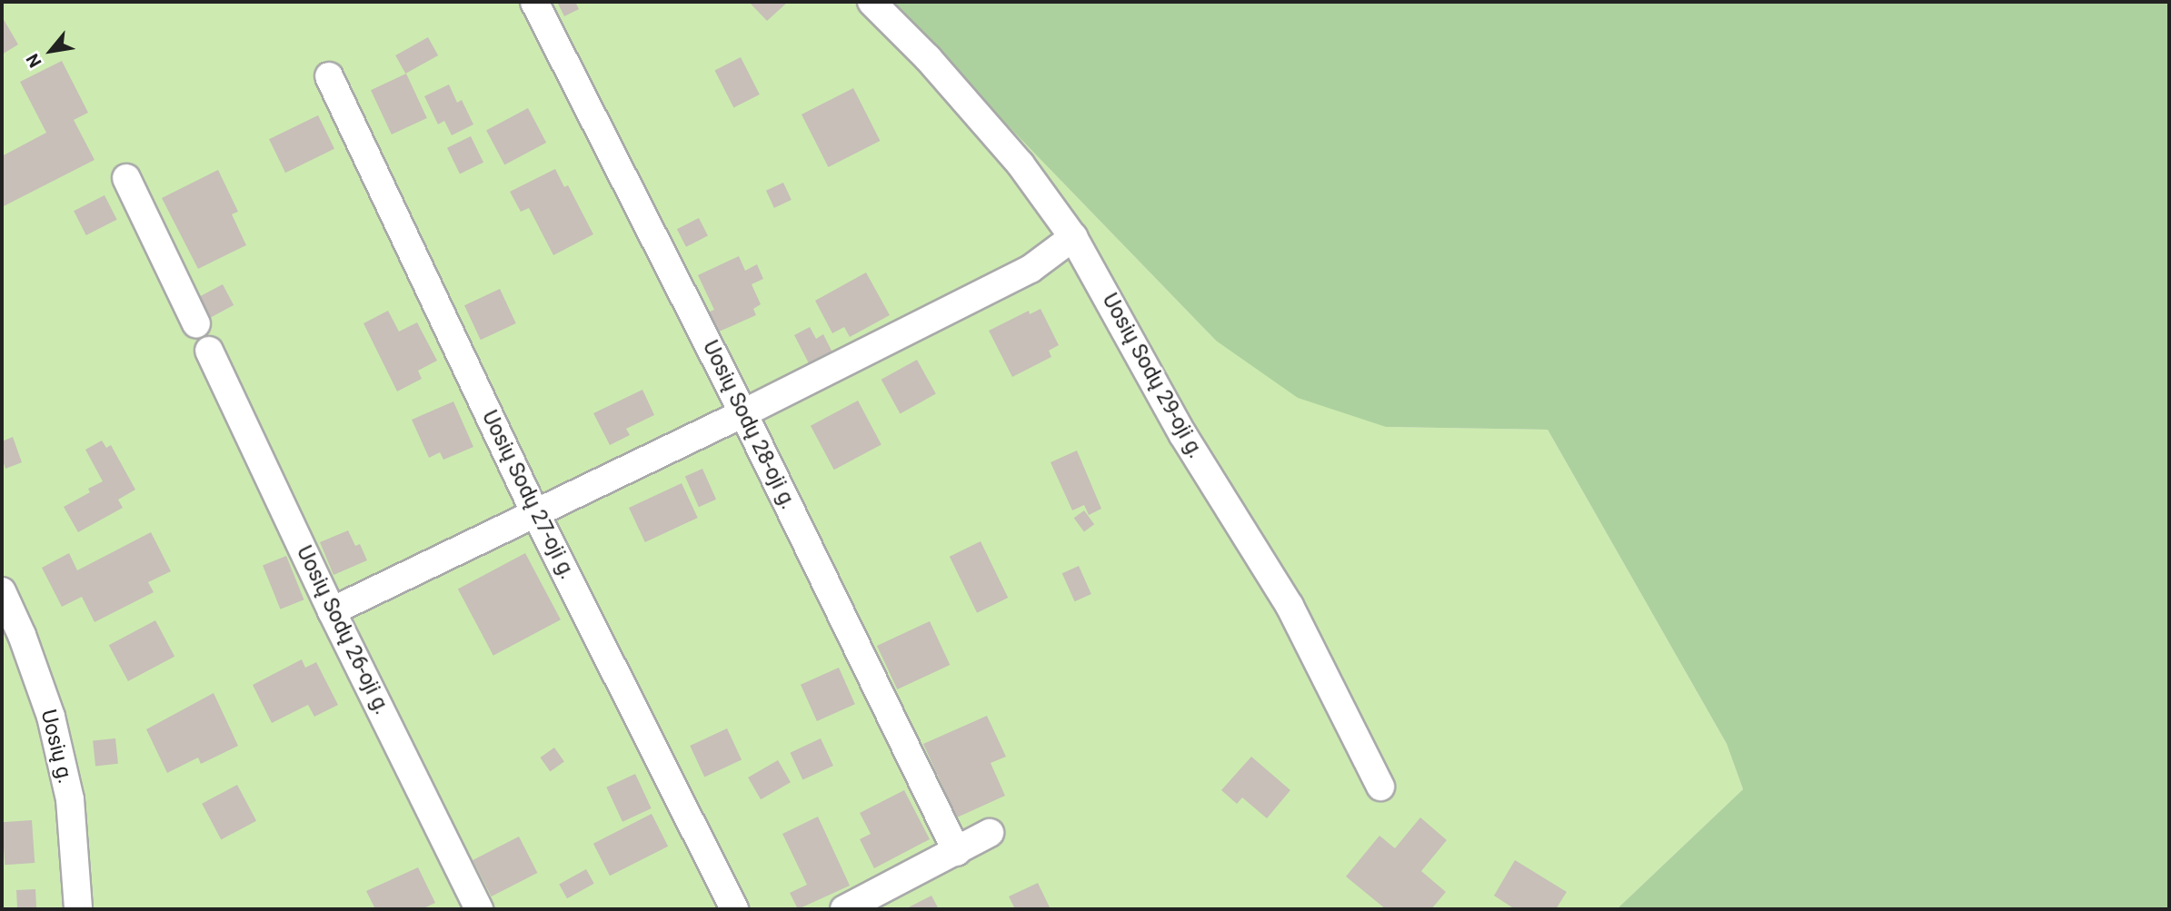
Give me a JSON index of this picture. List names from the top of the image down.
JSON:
{
  "streets": {
    "street": [
      "Uosių Sodų 29-oji g.",
      "Uosių Sodų 28-oji g.",
      "Uosių Sodų 27-oji g.",
      "Uosių Sodų 26-oji g.",
      "Uosių g."
    ]
  },
  "north": "bottom left"
}
